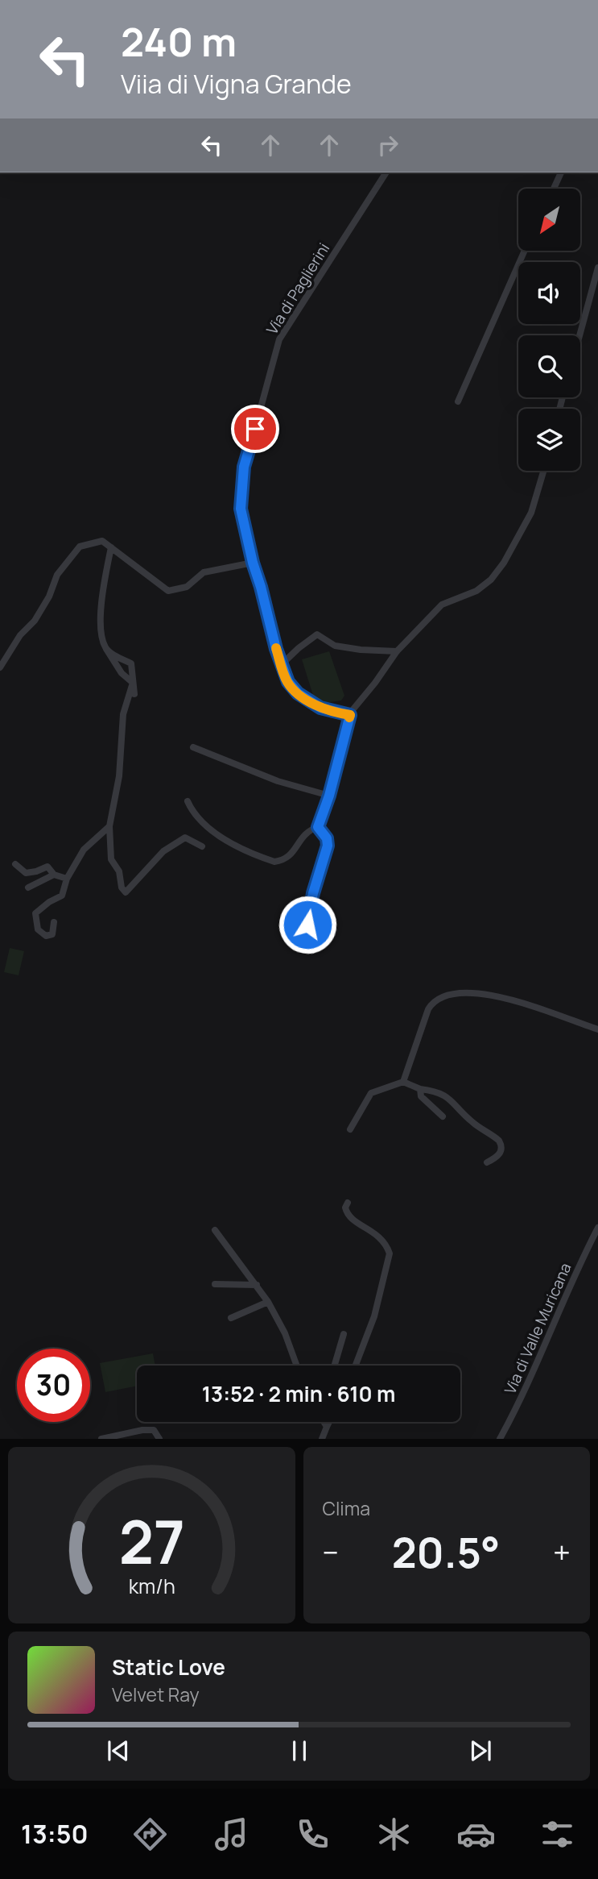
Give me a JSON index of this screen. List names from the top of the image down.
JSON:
{
  "streets": {
    "street": ["Via di Paglierini", "Via di Valle Muricana"]
  },
  "north": "bottom left",
  "page": {
    "turn": ["240 m", "Viia di Vigna Grande"],
    "limit": "30",
    "trip": "13:52 · 2 min · 610 m",
    "tile": "Clima",
    "heat": ["−", "20.5°", "+"],
    "song": ["Static Love", "Velvet Ray"],
    "tabs": "13:50",
    "gauge": ["27", "km/h"]
  }
}
